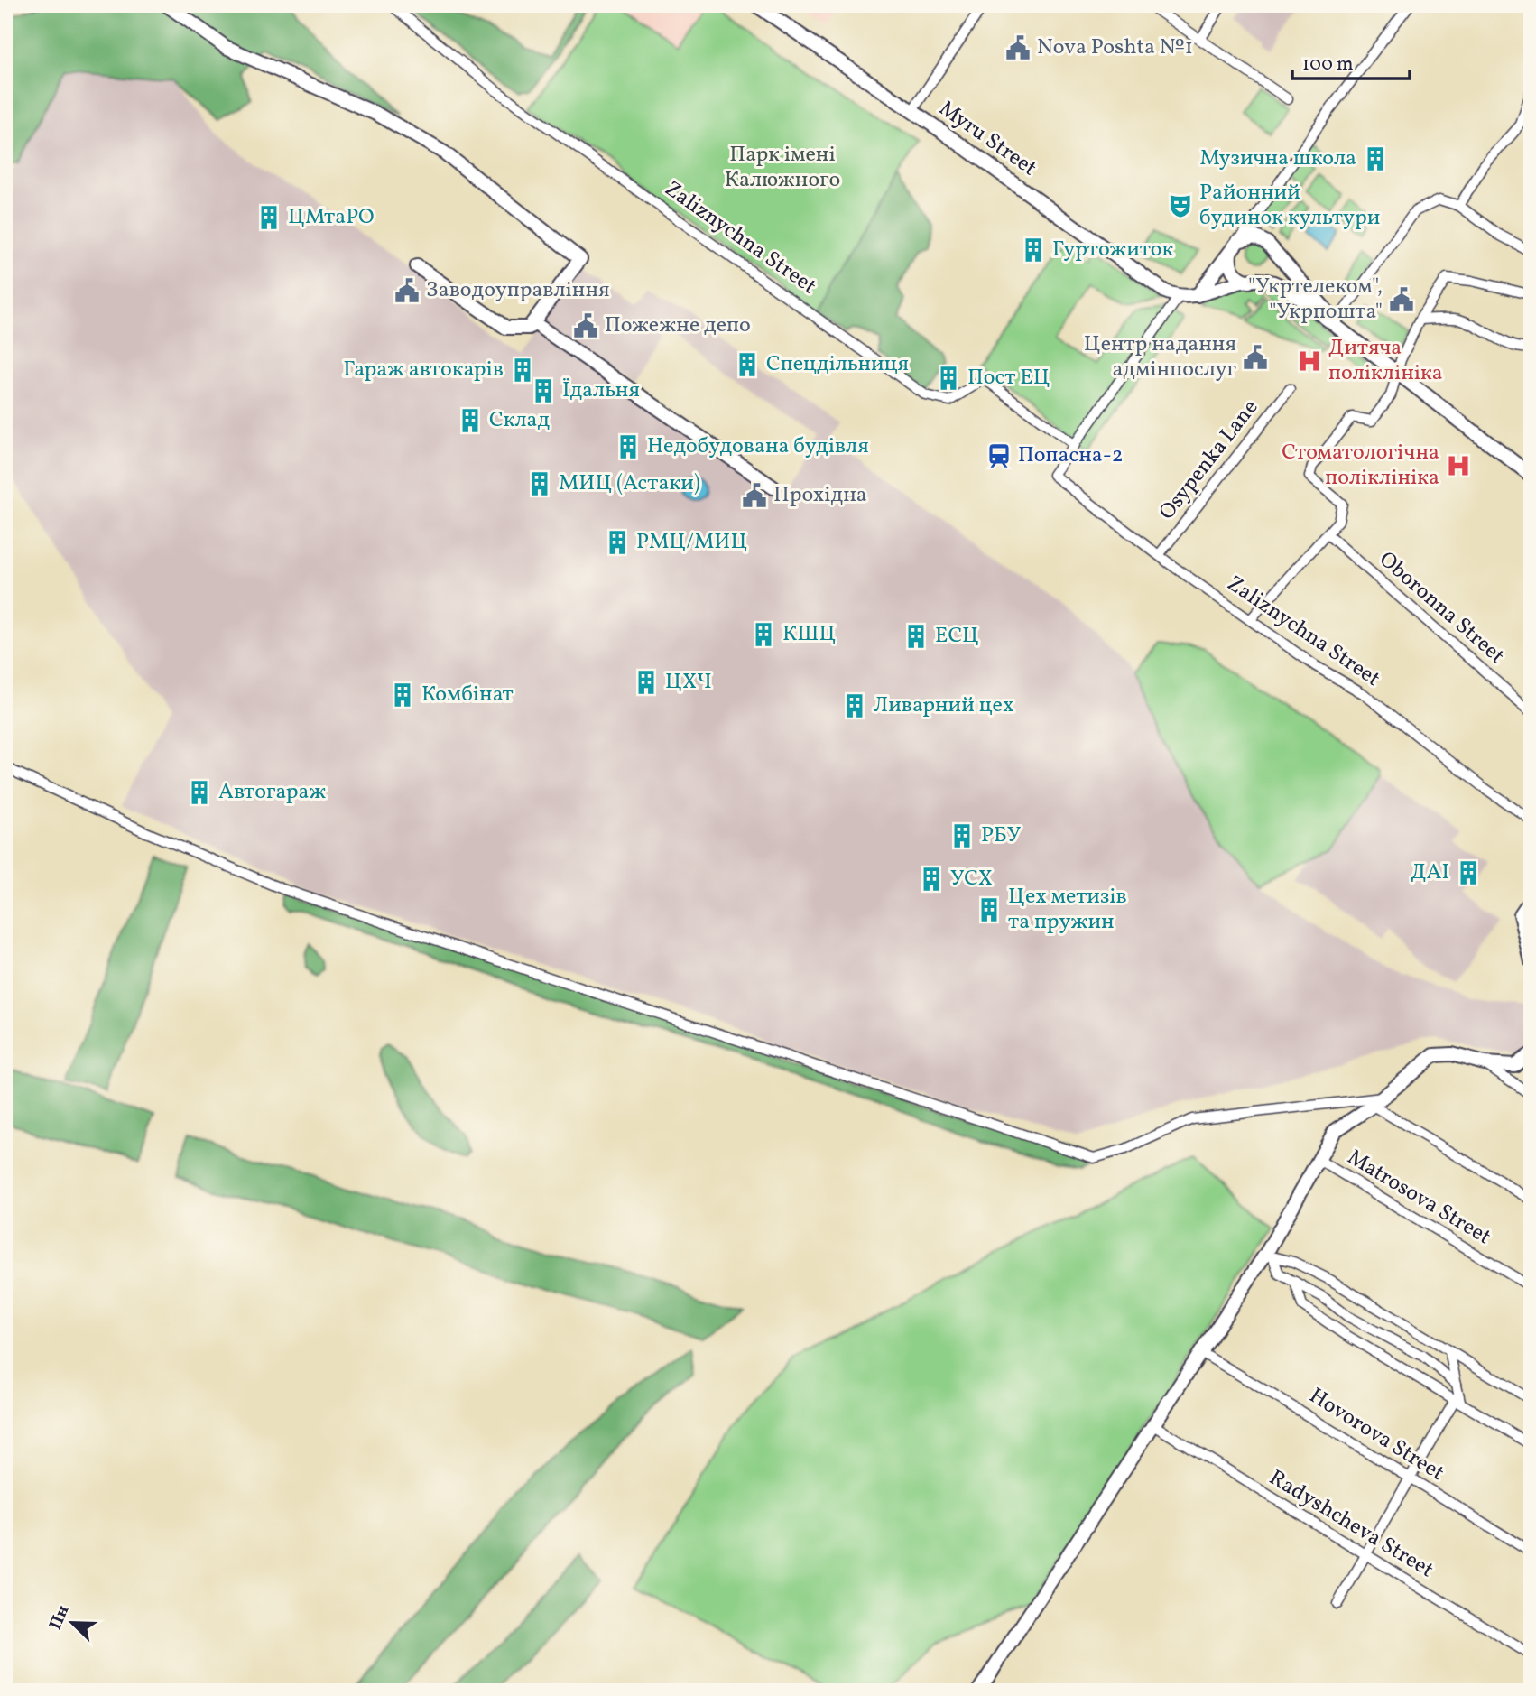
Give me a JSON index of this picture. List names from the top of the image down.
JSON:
{
  "streets": {
    "street": [
      "Myru Street",
      "Zaliznychna Street",
      "Osypenka Lane",
      "Oboronna Street",
      "Matrosova Street",
      "Hovorova Street",
      "Radyshcheva Street"
    ]
  },
  "crossings": [
    ["Zaliznychna Street", "Osypenka Lane"]
  ],
  "parks": ["Парк імені Калюжного"],
  "places": {
    "public building": [
      "Nova Poshta №1",
      "Заводоуправління",
      "\"Укртелеком\", \"Укрпошта\"",
      "Пожежне депо",
      "Центр надання адмінпослуг",
      "Прохідна"
    ],
    "building": [
      "Музична школа",
      "ЦМтаРО",
      "Гуртожиток",
      "Спецдільниця",
      "Гараж автокарів",
      "Пост ЕЦ",
      "Їдальня",
      "Склад",
      "Недобудована будівля",
      "МИЦ (Астаки)",
      "РМЦ/МИЦ",
      "КШЦ",
      "ЕСЦ",
      "ЦХЧ",
      "Комбінат",
      "Ливарний цех",
      "Автогараж",
      "РБУ",
      "ДАІ",
      "УСХ",
      "Цех метизів та пружин"
    ],
    "theatre": ["Районний будинок культури"],
    "hospital": ["Дитяча поліклініка", "Стоматологічна поліклініка"],
    "station": ["Попасна-2"]
  },
  "scale_bar": "100 m",
  "north": "top left"
}
